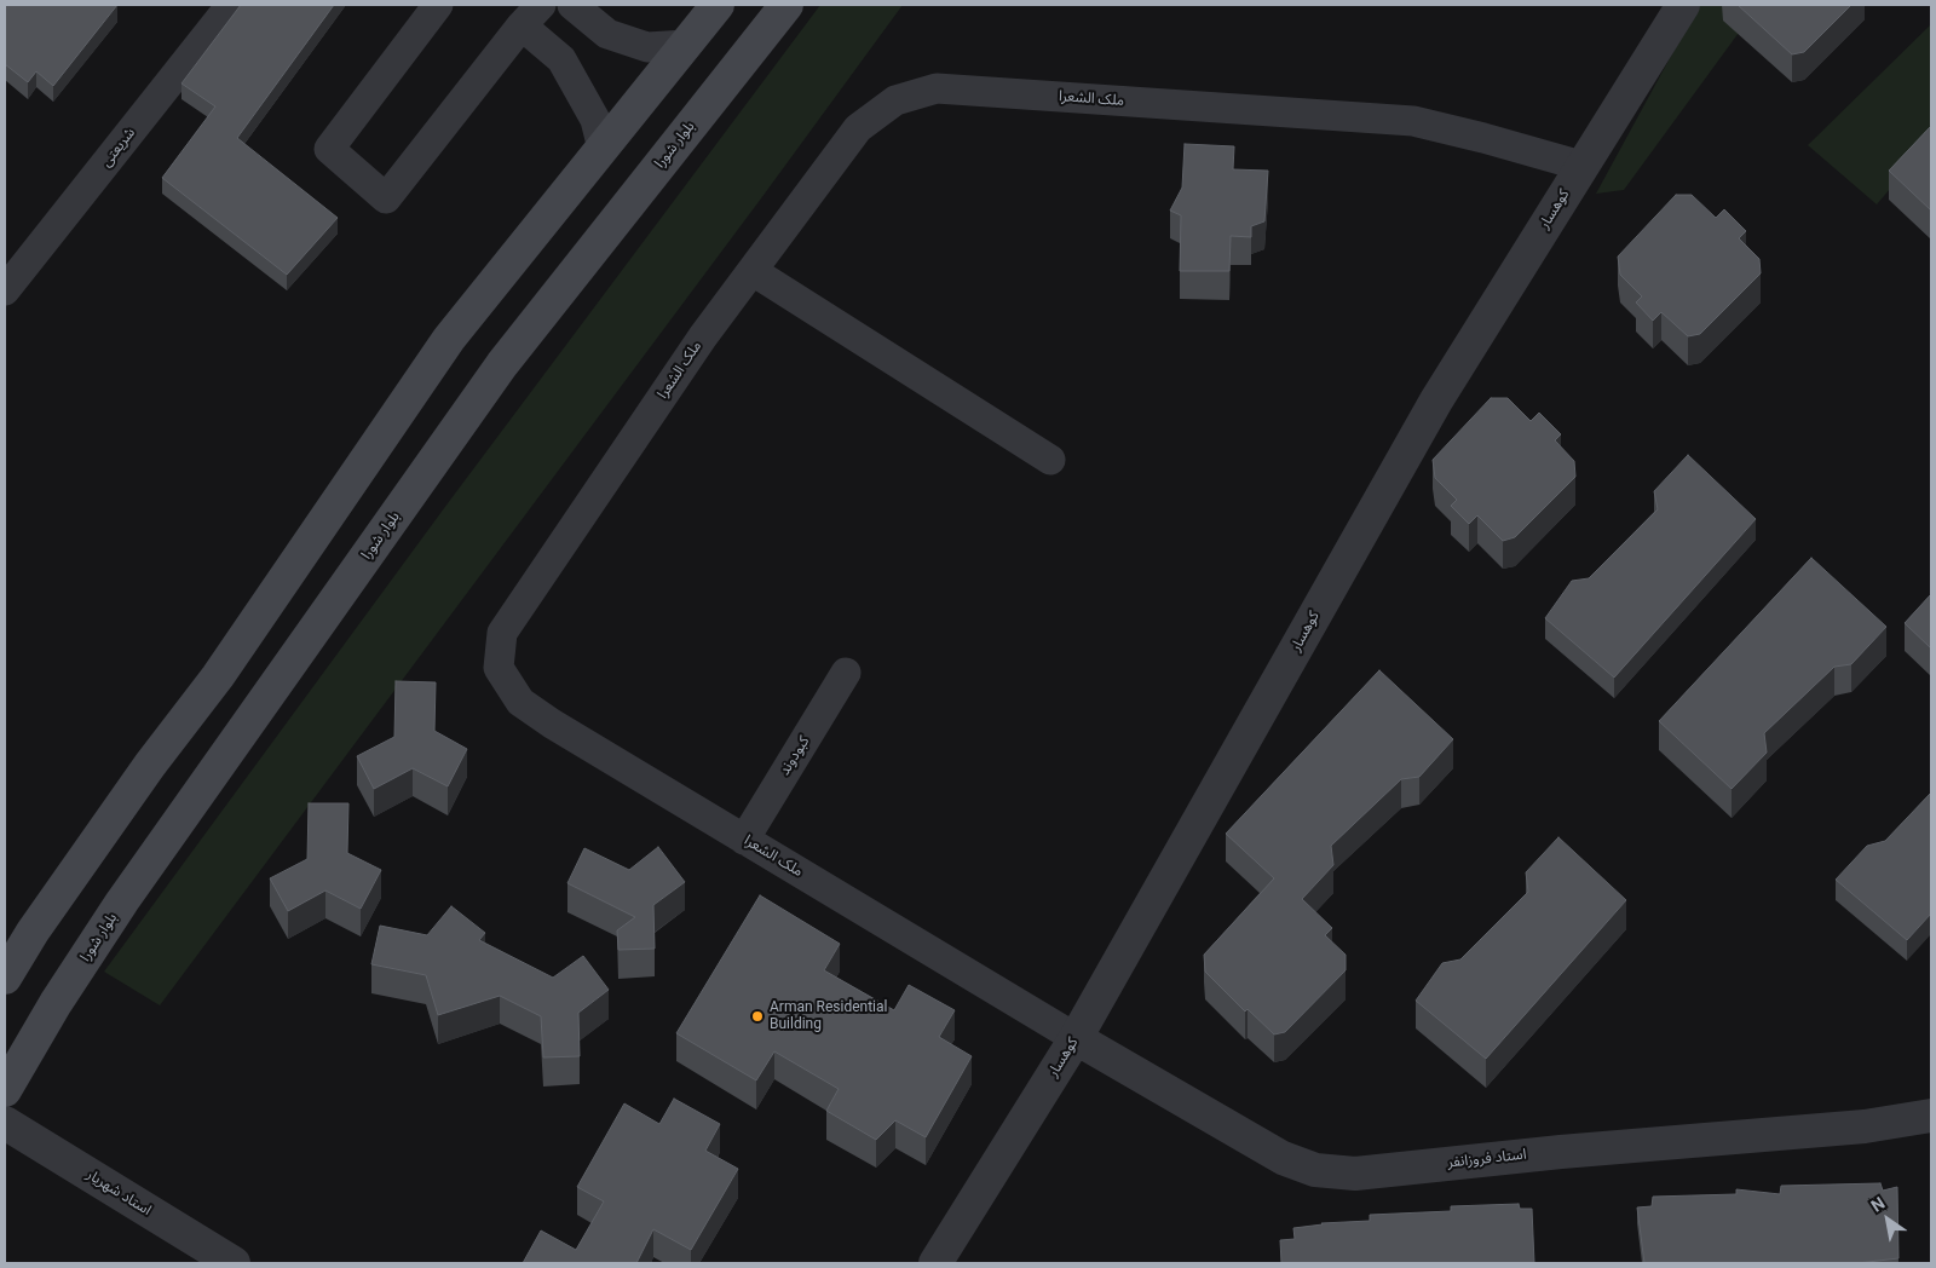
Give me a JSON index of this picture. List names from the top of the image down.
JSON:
{
  "streets": {
    "main road": ["بلوار شورا"],
    "street": [
      "ملک الشعرا",
      "شریعتی",
      "کوهسار",
      "کبودوند",
      "استاد فروزانفر",
      "استاد شهریار"
    ]
  },
  "crossings": [
    ["ملک الشعرا", "کوهسار"],
    ["ملک الشعرا", "کبودوند"],
    ["ملک الشعرا", "استاد فروزانفر"],
    ["کوهسار", "استاد فروزانفر"]
  ],
  "places": ["Arman Residential Building"],
  "north": "top left"
}
